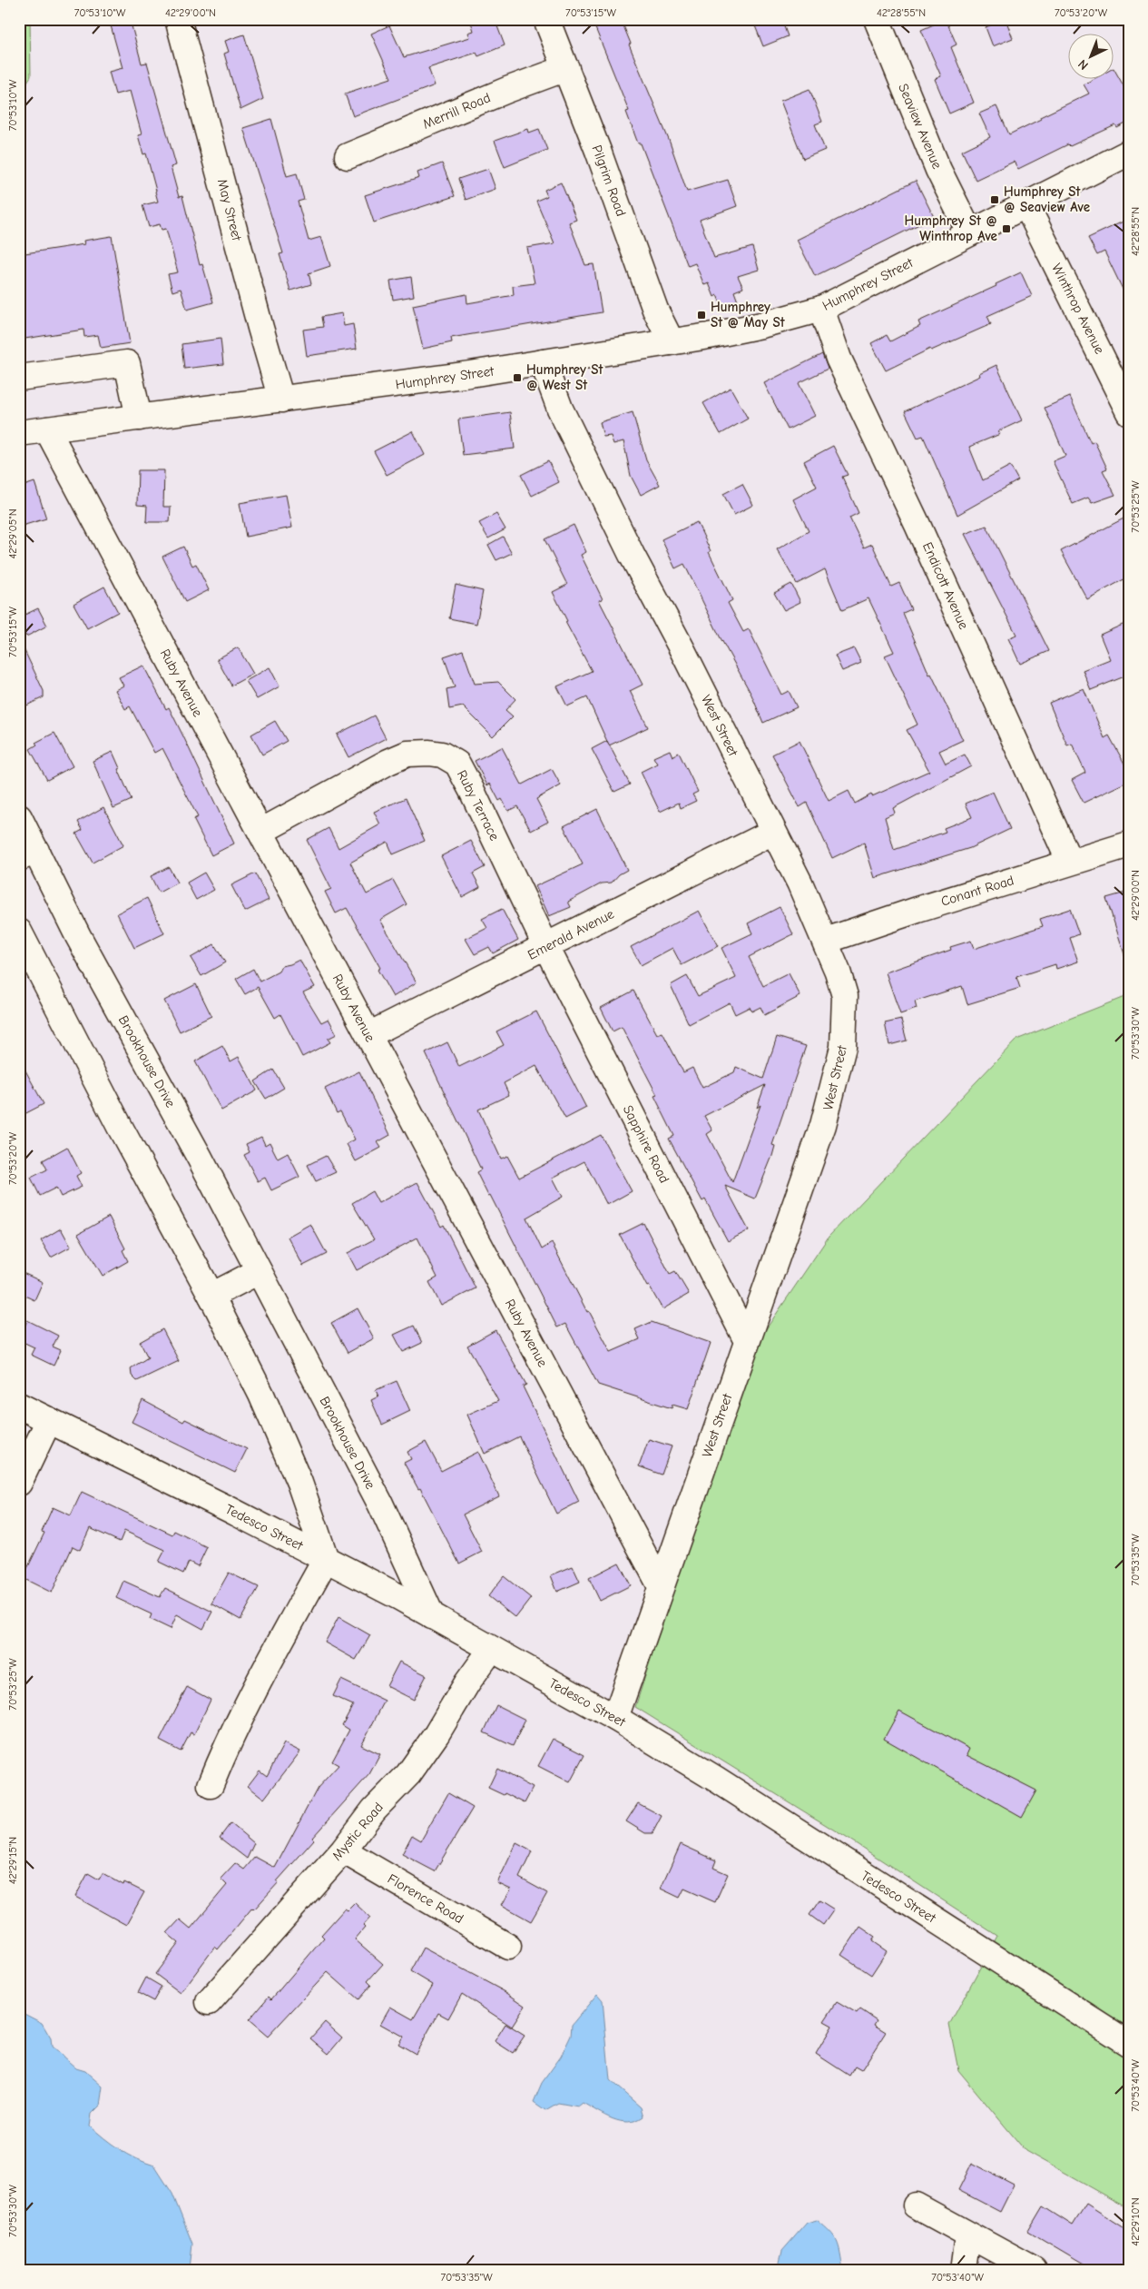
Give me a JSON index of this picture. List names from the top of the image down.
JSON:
{
  "streets": {
    "street": [
      "Merrill Road",
      "Seaview Avenue",
      "Pilgrim Road",
      "May Street",
      "Humphrey Street",
      "Winthrop Avenue",
      "Endicott Avenue",
      "Ruby Avenue",
      "West Street",
      "Ruby Terrace",
      "Conant Road",
      "Emerald Avenue",
      "Brookhouse Drive",
      "Sapphire Road",
      "Tedesco Street",
      "Mystic Road",
      "Florence Road"
    ]
  },
  "crossings": [
    ["Merrill Road", "Pilgrim Road"],
    ["Seaview Avenue", "Humphrey Street"],
    ["Pilgrim Road", "Humphrey Street"],
    ["May Street", "Humphrey Street"],
    ["Humphrey Street", "Winthrop Avenue"],
    ["Humphrey Street", "Endicott Avenue"],
    ["Humphrey Street", "Ruby Avenue"],
    ["Humphrey Street", "West Street"],
    ["Endicott Avenue", "Conant Road"],
    ["Ruby Avenue", "West Street"],
    ["Ruby Avenue", "Ruby Terrace"],
    ["Ruby Avenue", "Emerald Avenue"],
    ["West Street", "Conant Road"],
    ["West Street", "Emerald Avenue"],
    ["West Street", "Sapphire Road"],
    ["West Street", "Tedesco Street"],
    ["Ruby Terrace", "Emerald Avenue"],
    ["Ruby Terrace", "Sapphire Road"],
    ["Emerald Avenue", "Sapphire Road"],
    ["Brookhouse Drive", "Tedesco Street"],
    ["Tedesco Street", "Mystic Road"],
    ["Mystic Road", "Florence Road"]
  ],
  "places": {
    "transit": [
      "Humphrey St @ Seaview Ave",
      "Humphrey St @ Winthrop Ave",
      "Humphrey St @ May St",
      "Humphrey St @ West St"
    ]
  },
  "north": "bottom left",
  "coordinates": [
    "70°53'10\"W",
    "42°29'00\"N",
    "70°53'15\"W",
    "42°28'55\"N",
    "70°53'20\"W",
    "70°53'25\"W",
    "42°29'05\"N",
    "70°53'30\"W",
    "70°53'35\"W",
    "42°29'15\"N",
    "70°53'40\"W",
    "42°29'10\"N"
  ]
}
